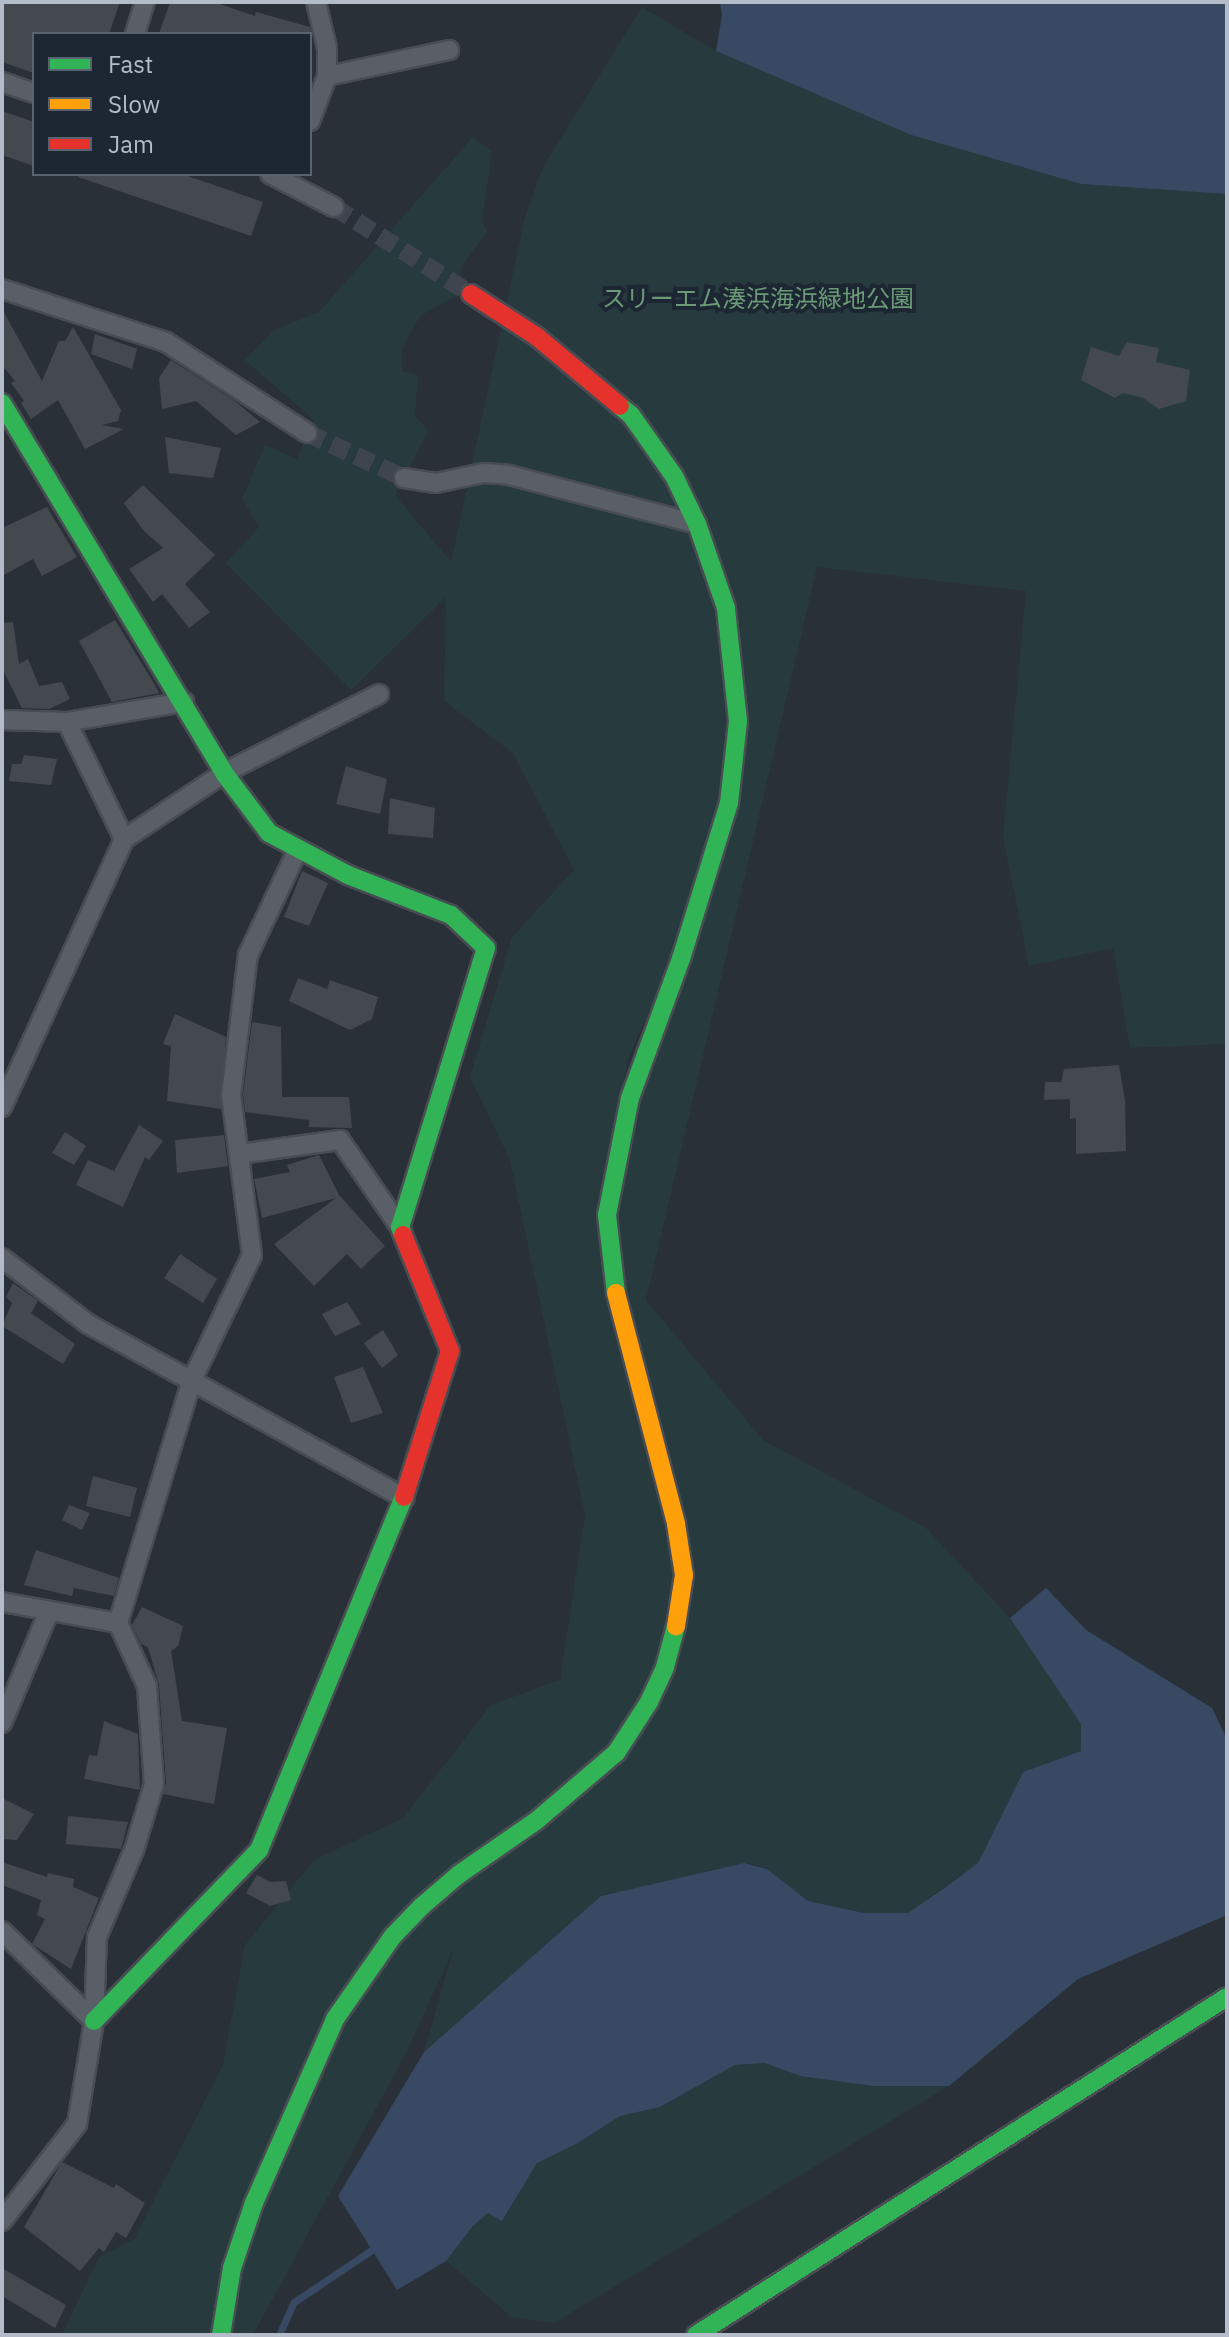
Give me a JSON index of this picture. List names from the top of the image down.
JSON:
{
  "parks": ["スリーエム湊浜海浜緑地公園"],
  "legend": ["Fast", "Slow", "Jam"]
}
